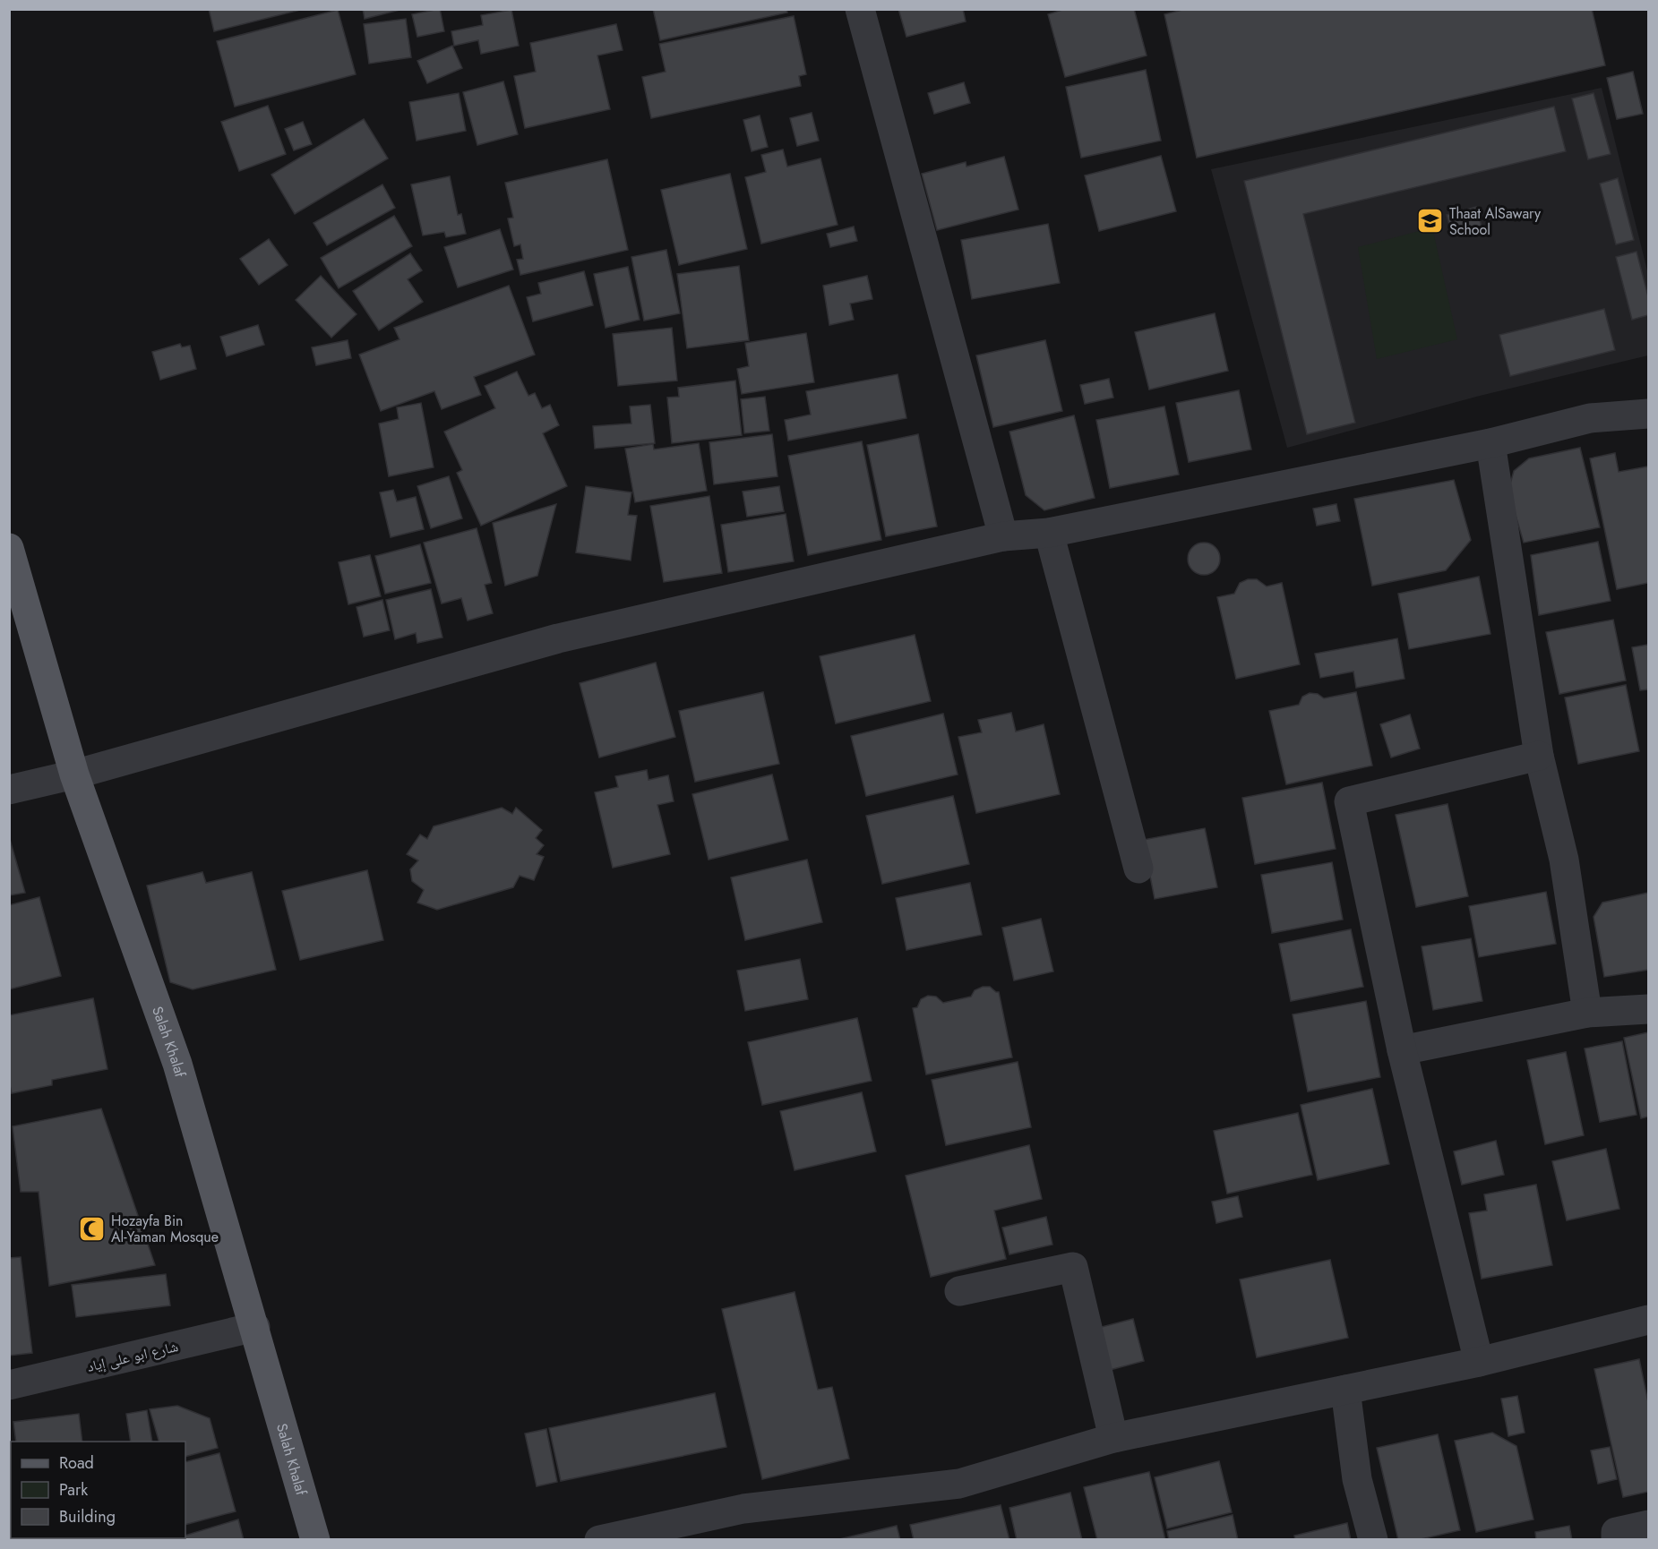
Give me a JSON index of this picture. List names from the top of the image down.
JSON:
{
  "streets": {
    "main road": ["Salah Khalaf"],
    "street": ["شارع ابو على إياد"]
  },
  "crossings": [
    ["Salah Khalaf", "شارع ابو على إياد"]
  ],
  "places": {
    "school or university": ["Thaat AlSawary School"],
    "mosque": ["Hozayfa Bin Al-Yaman Mosque"]
  },
  "legend": ["Road", "Park", "Building"]
}
